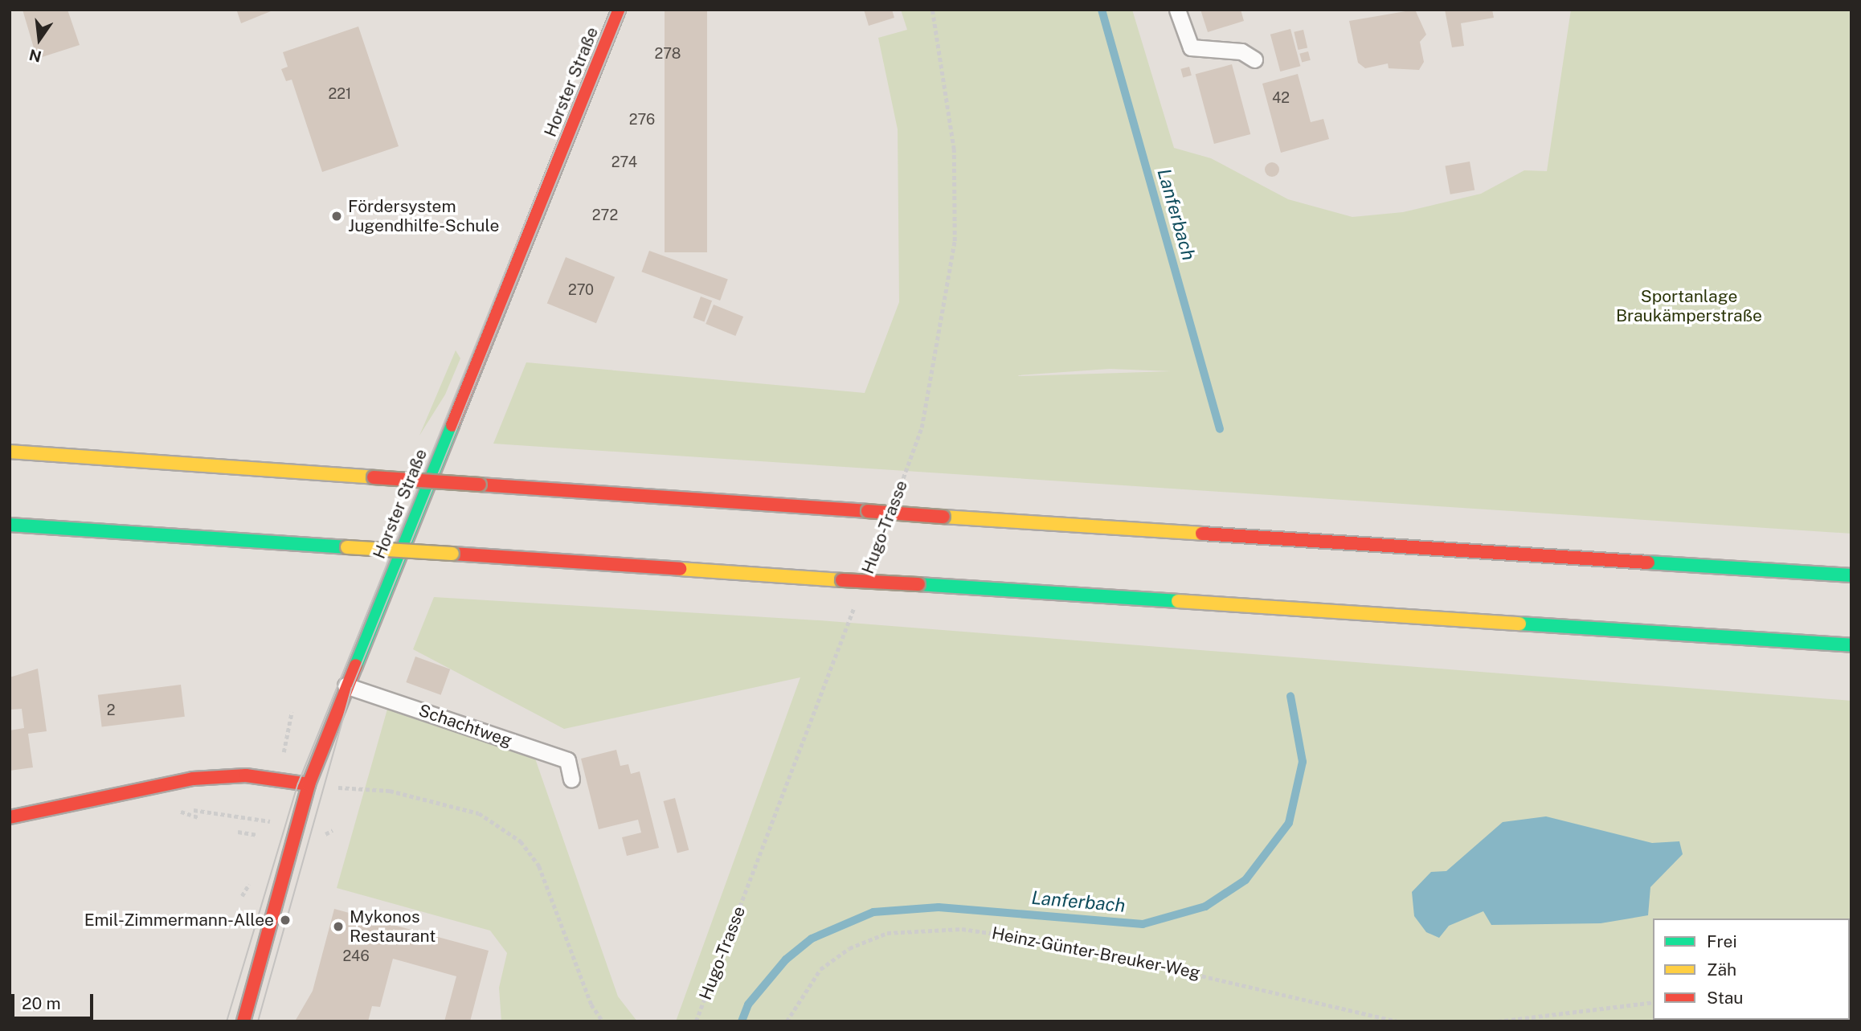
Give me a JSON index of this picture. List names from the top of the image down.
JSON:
{
  "streets": {
    "main road": ["Horster Straße"],
    "lane": ["Schachtweg"],
    "path": ["Hugo-Trasse", "Heinz-Günter-Breuker-Weg"]
  },
  "crossings": [
    ["Horster Straße", "Schachtweg"]
  ],
  "water": ["Lanferbach"],
  "parks": ["Sportanlage Braukämperstraße"],
  "places": ["Fördersystem Jugendhilfe-Schule", "Emil-Zimmermann-Allee", "Mykonos Restaurant"],
  "house_numbers": [
    "278",
    "221",
    "42",
    "276",
    "274",
    "272",
    "270",
    "2",
    "246"
  ],
  "legend": ["Frei", "Zäh", "Stau"],
  "scale_bar": "20 m",
  "north": "bottom"
}
